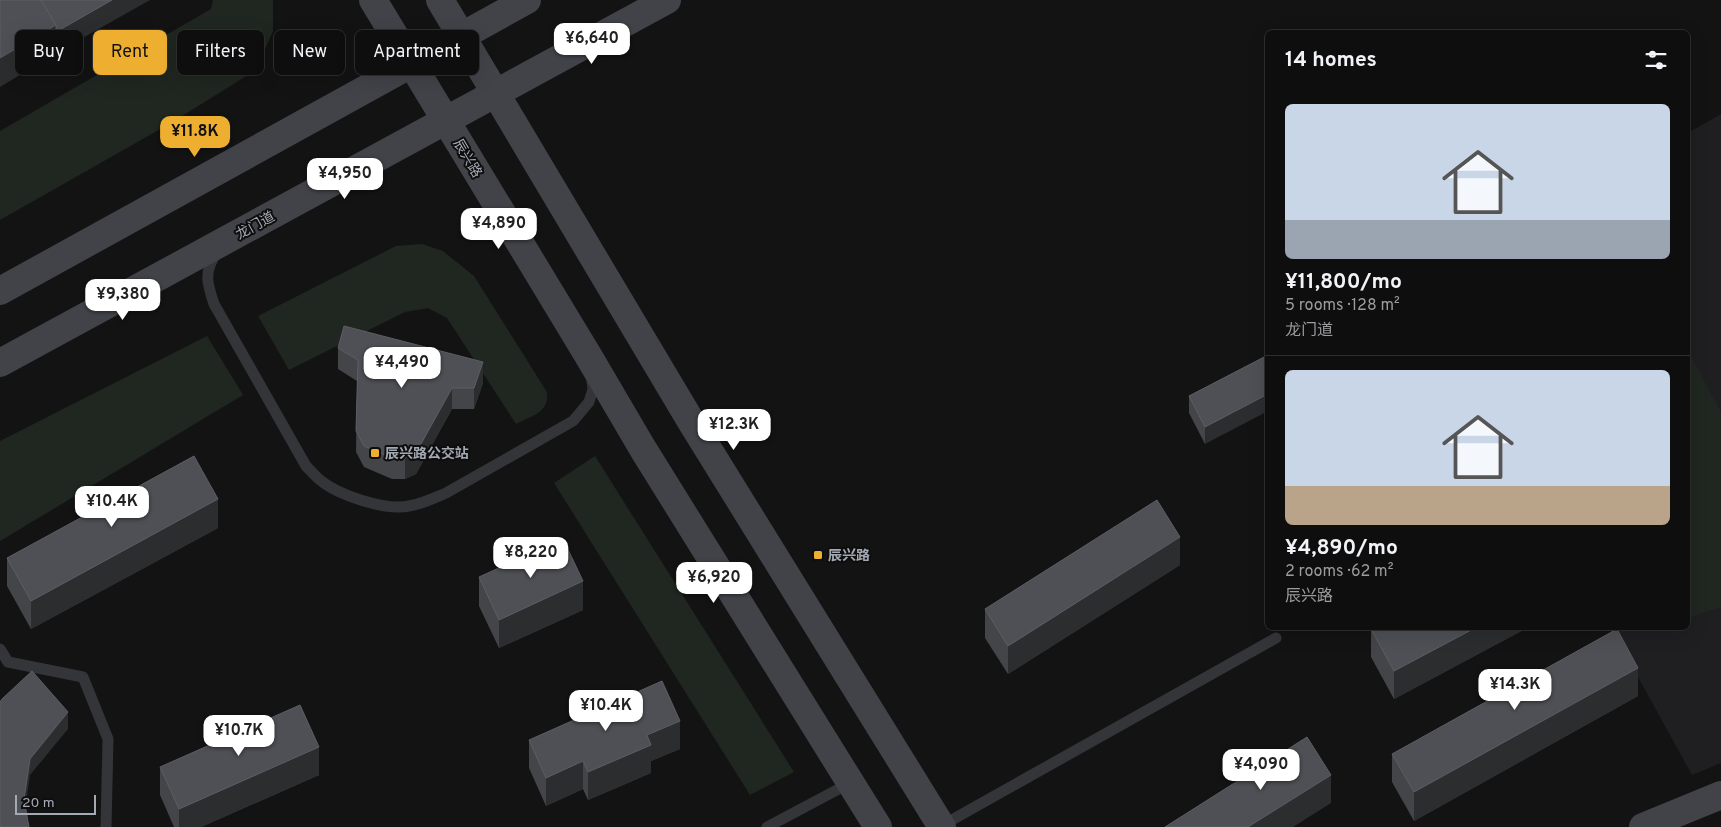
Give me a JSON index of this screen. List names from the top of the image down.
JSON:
{
  "streets": {
    "main road": ["辰兴路", "龙门道"]
  },
  "crossings": [
    ["辰兴路", "龙门道"]
  ],
  "places": {
    "transit": ["辰兴路公交站", "辰兴路"]
  },
  "scale_bar": "20 m",
  "page": {
    "price": [
      "¥6,640",
      "¥11.8K",
      "¥4,950",
      "¥4,890",
      "¥9,380",
      "¥4,490",
      "¥12.3K",
      "¥10.4K",
      "¥8,220",
      "¥6,920",
      "¥14.3K",
      "¥10.4K",
      "¥10.7K",
      "¥4,090"
    ],
    "chip": [
      "Buy",
      "Rent",
      "Filters",
      "New",
      "Apartment"
    ],
    "heading": "14 homes",
    "list": [
      {
        "name": "¥11,800/mo",
        "note": "5 rooms · 128 m² · 龙门道"
      },
      {
        "name": "¥4,890/mo",
        "note": "2 rooms · 62 m² · 辰兴路"
      }
    ],
    "scale": "20 m"
  }
}
